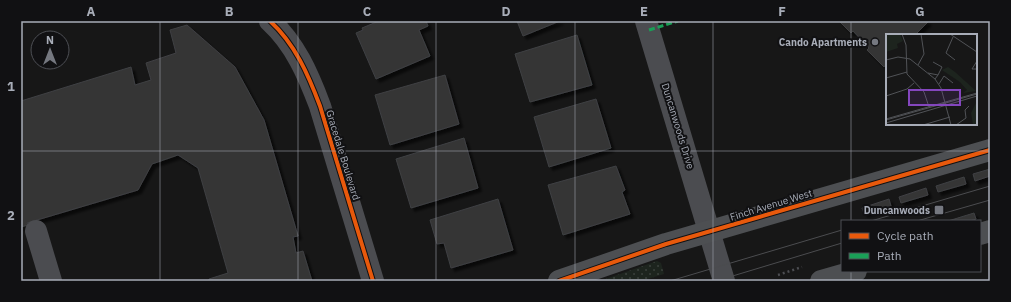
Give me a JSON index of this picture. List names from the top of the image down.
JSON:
{
  "streets": {
    "main road": ["Finch Avenue West"],
    "street": ["Duncanwoods Drive", "Gracedale Boulevard"]
  },
  "crossings": [
    ["Duncanwoods Drive", "Finch Avenue West"]
  ],
  "places": {
    "other": ["Cando Apartments"],
    "transit": ["Duncanwoods"]
  },
  "legend": ["Cycle path", "Path"],
  "north": "top",
  "grid": {
    "columns": [
      "A",
      "B",
      "C",
      "D",
      "E",
      "F",
      "G"
    ],
    "rows": ["1", "2"]
  }
}
